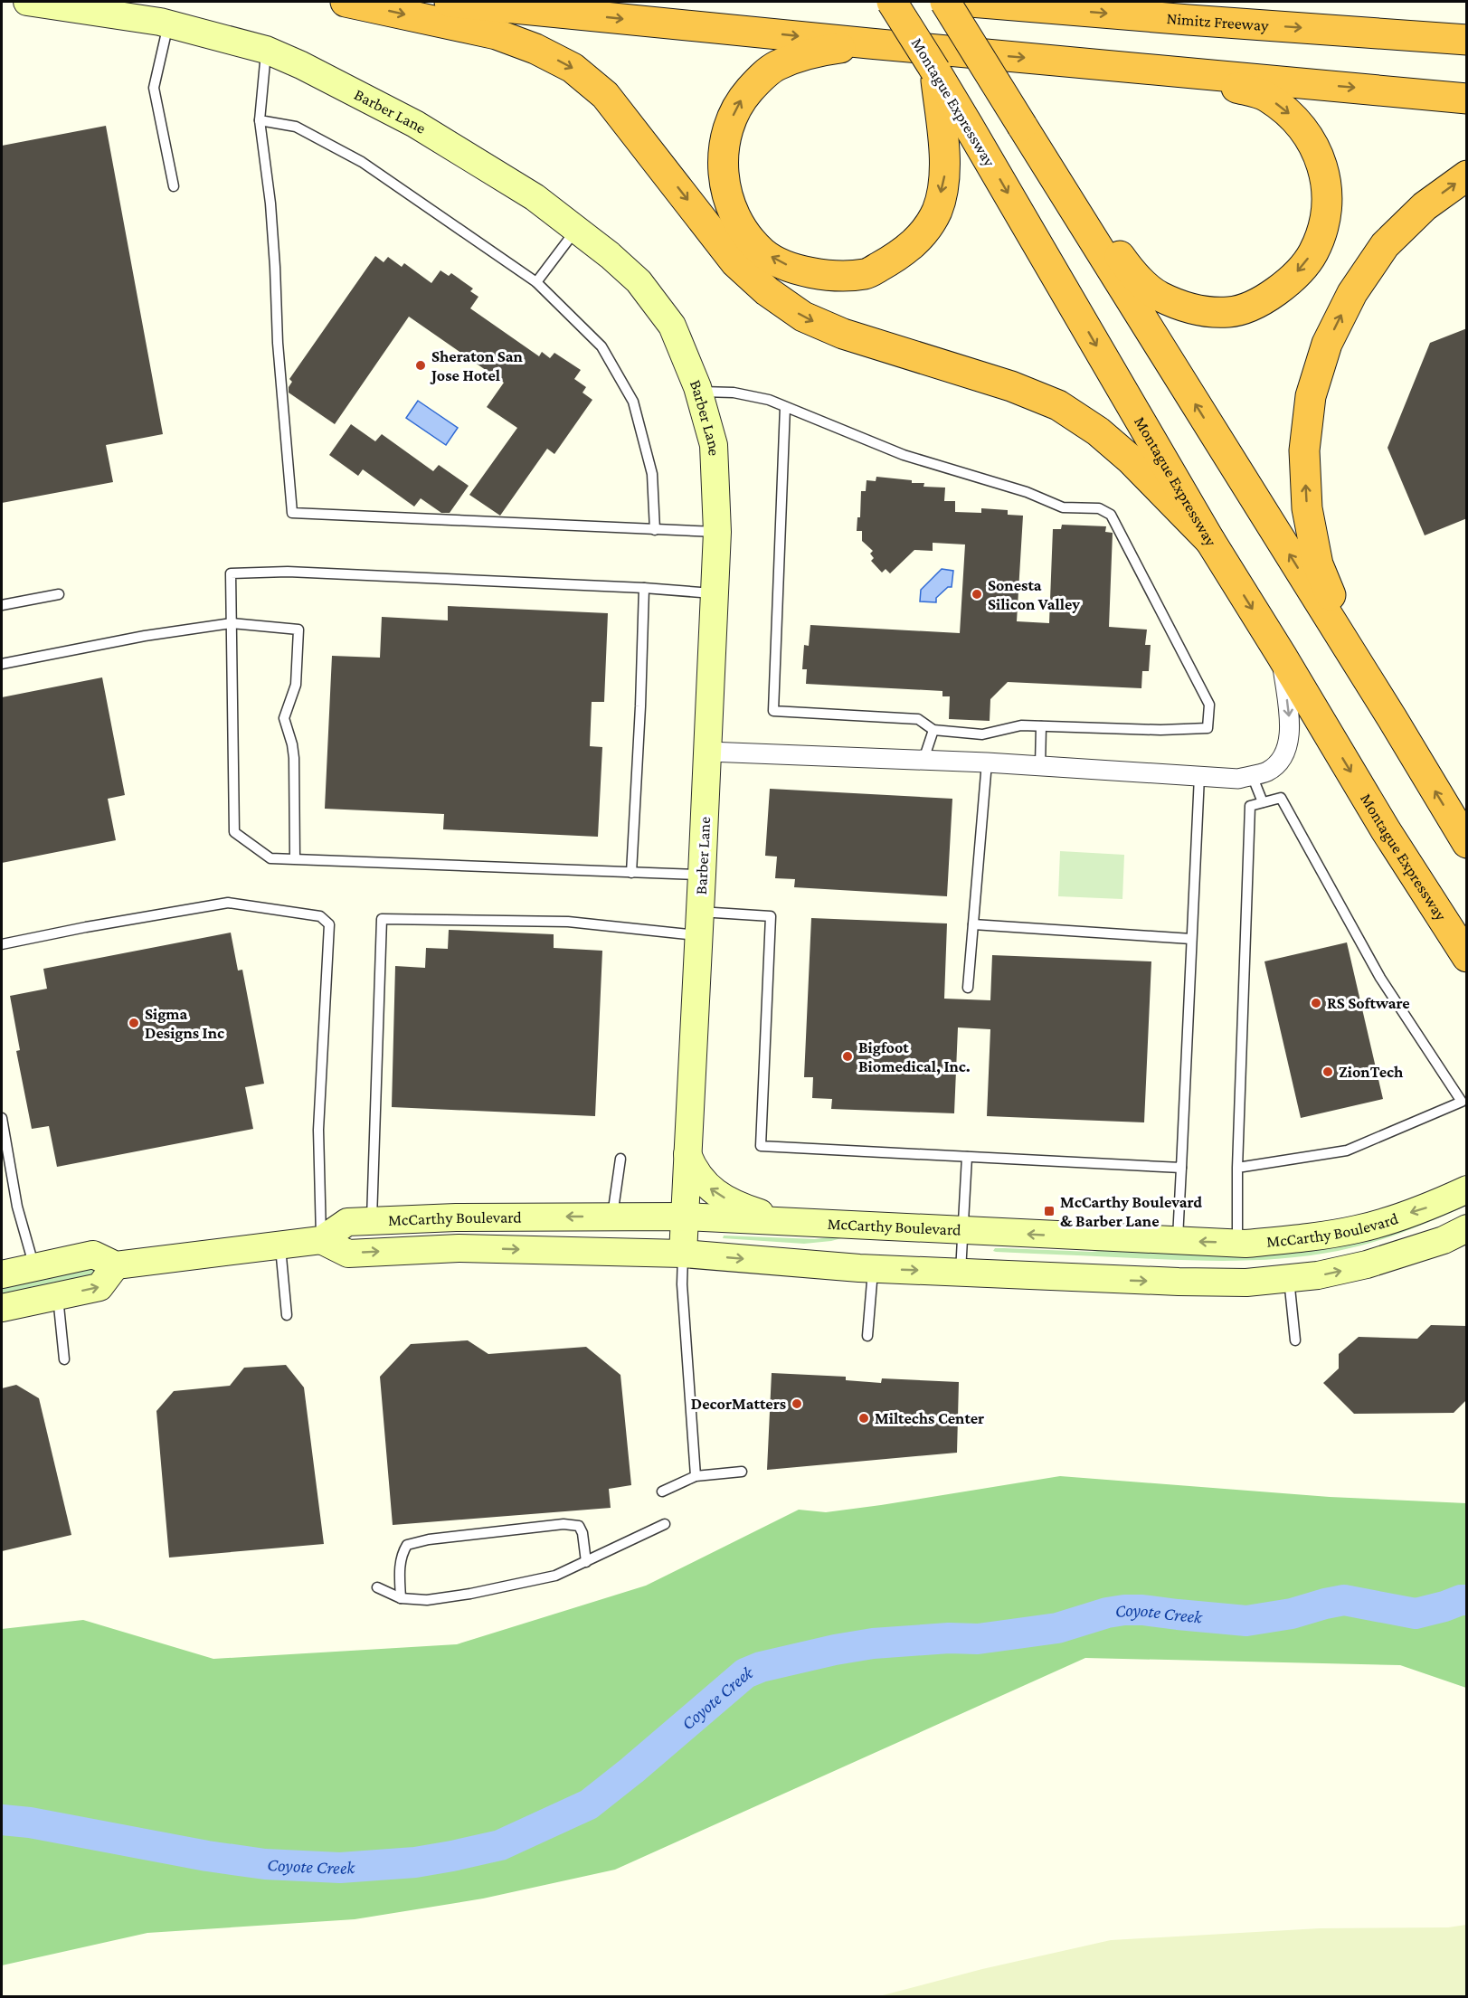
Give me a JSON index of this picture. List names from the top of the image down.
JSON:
{
  "streets": {
    "highway": ["Nimitz Freeway", "Montague Expressway"],
    "main road": ["Barber Lane", "McCarthy Boulevard"]
  },
  "crossings": [
    ["Barber Lane", "McCarthy Boulevard"]
  ],
  "water": ["Coyote Creek"],
  "places": {
    "other": [
      "Sheraton San Jose Hotel",
      "Sonesta Silicon Valley",
      "RS Software",
      "Sigma Designs Inc",
      "Bigfoot Biomedical, Inc.",
      "ZionTech",
      "DecorMatters",
      "Miltechs Center"
    ],
    "transit": ["McCarthy Boulevard & Barber Lane"]
  }
}
